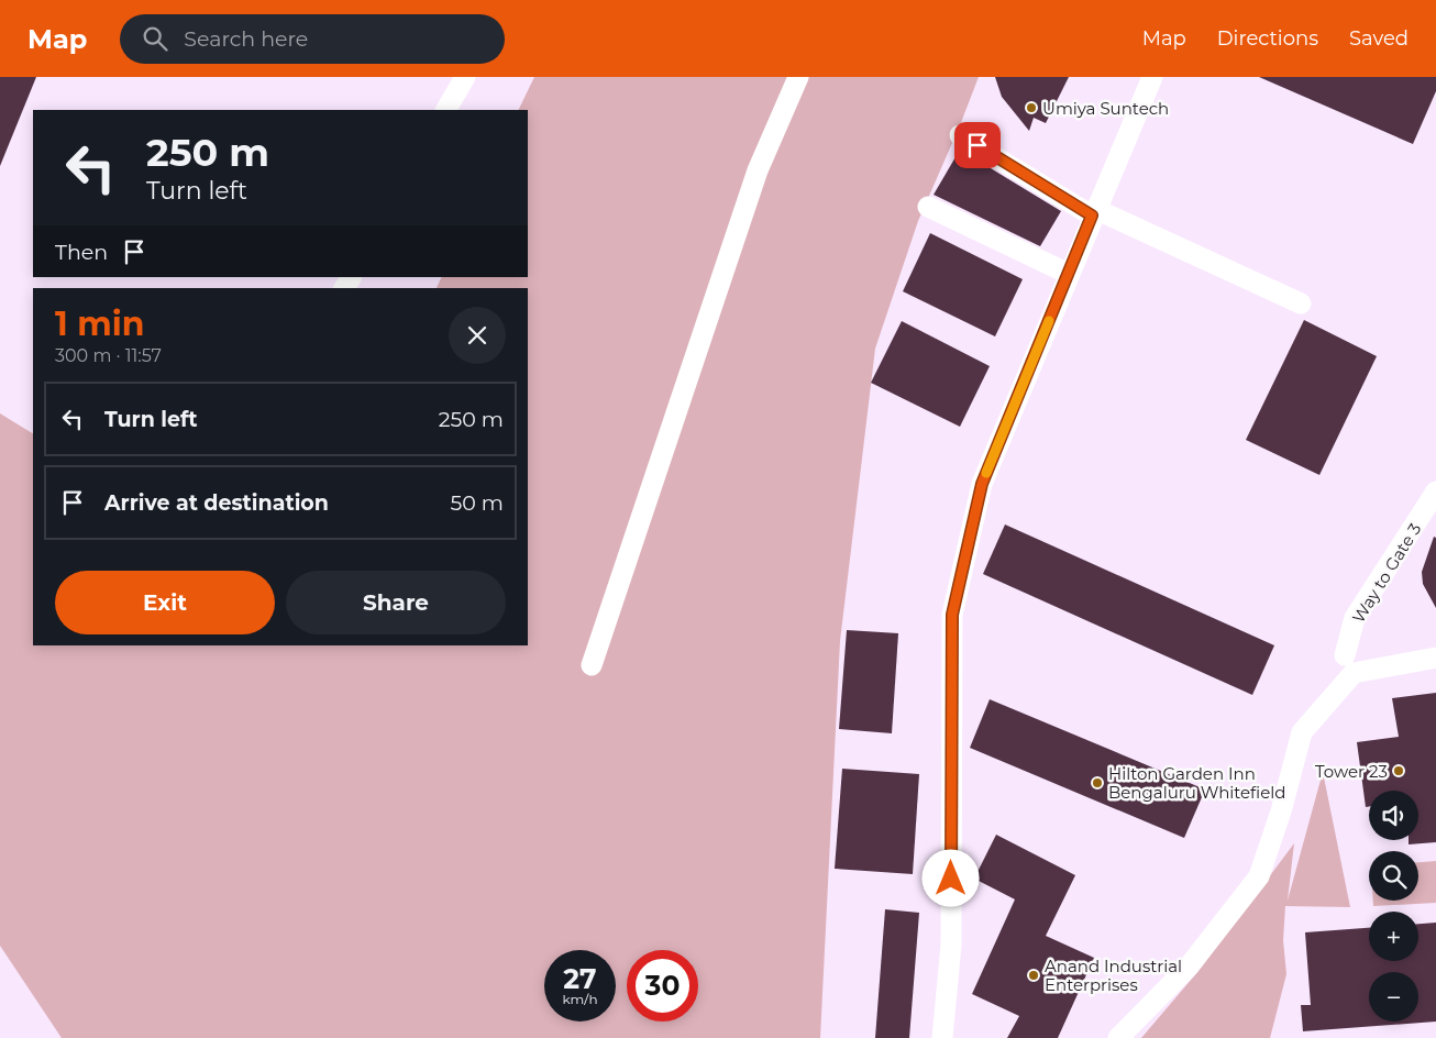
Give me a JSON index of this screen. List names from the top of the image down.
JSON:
{
  "streets": {
    "street": ["Way to Gate 3"]
  },
  "places": [
    "Umiya Suntech",
    "Tower 23",
    "Hilton Garden Inn Bengaluru Whitefield",
    "Anand Industrial Enterprises"
  ],
  "page": {
    "header": "Map",
    "search": "Search here",
    "nav": ["Map", "Directions", "Saved"],
    "turn": ["250 m", "Turn left"],
    "then": "Then",
    "heading": ["1 min", "300 m · 11:57"],
    "list": [
      {
        "name": "Turn left",
        "value": "250 m"
      },
      {
        "name": "Arrive at destination",
        "value": "50 m"
      }
    ],
    "buttons": ["Exit", "Share"],
    "map_buttons": ["+", "−"],
    "speed": "27 km/h",
    "limit": "30"
  }
}
